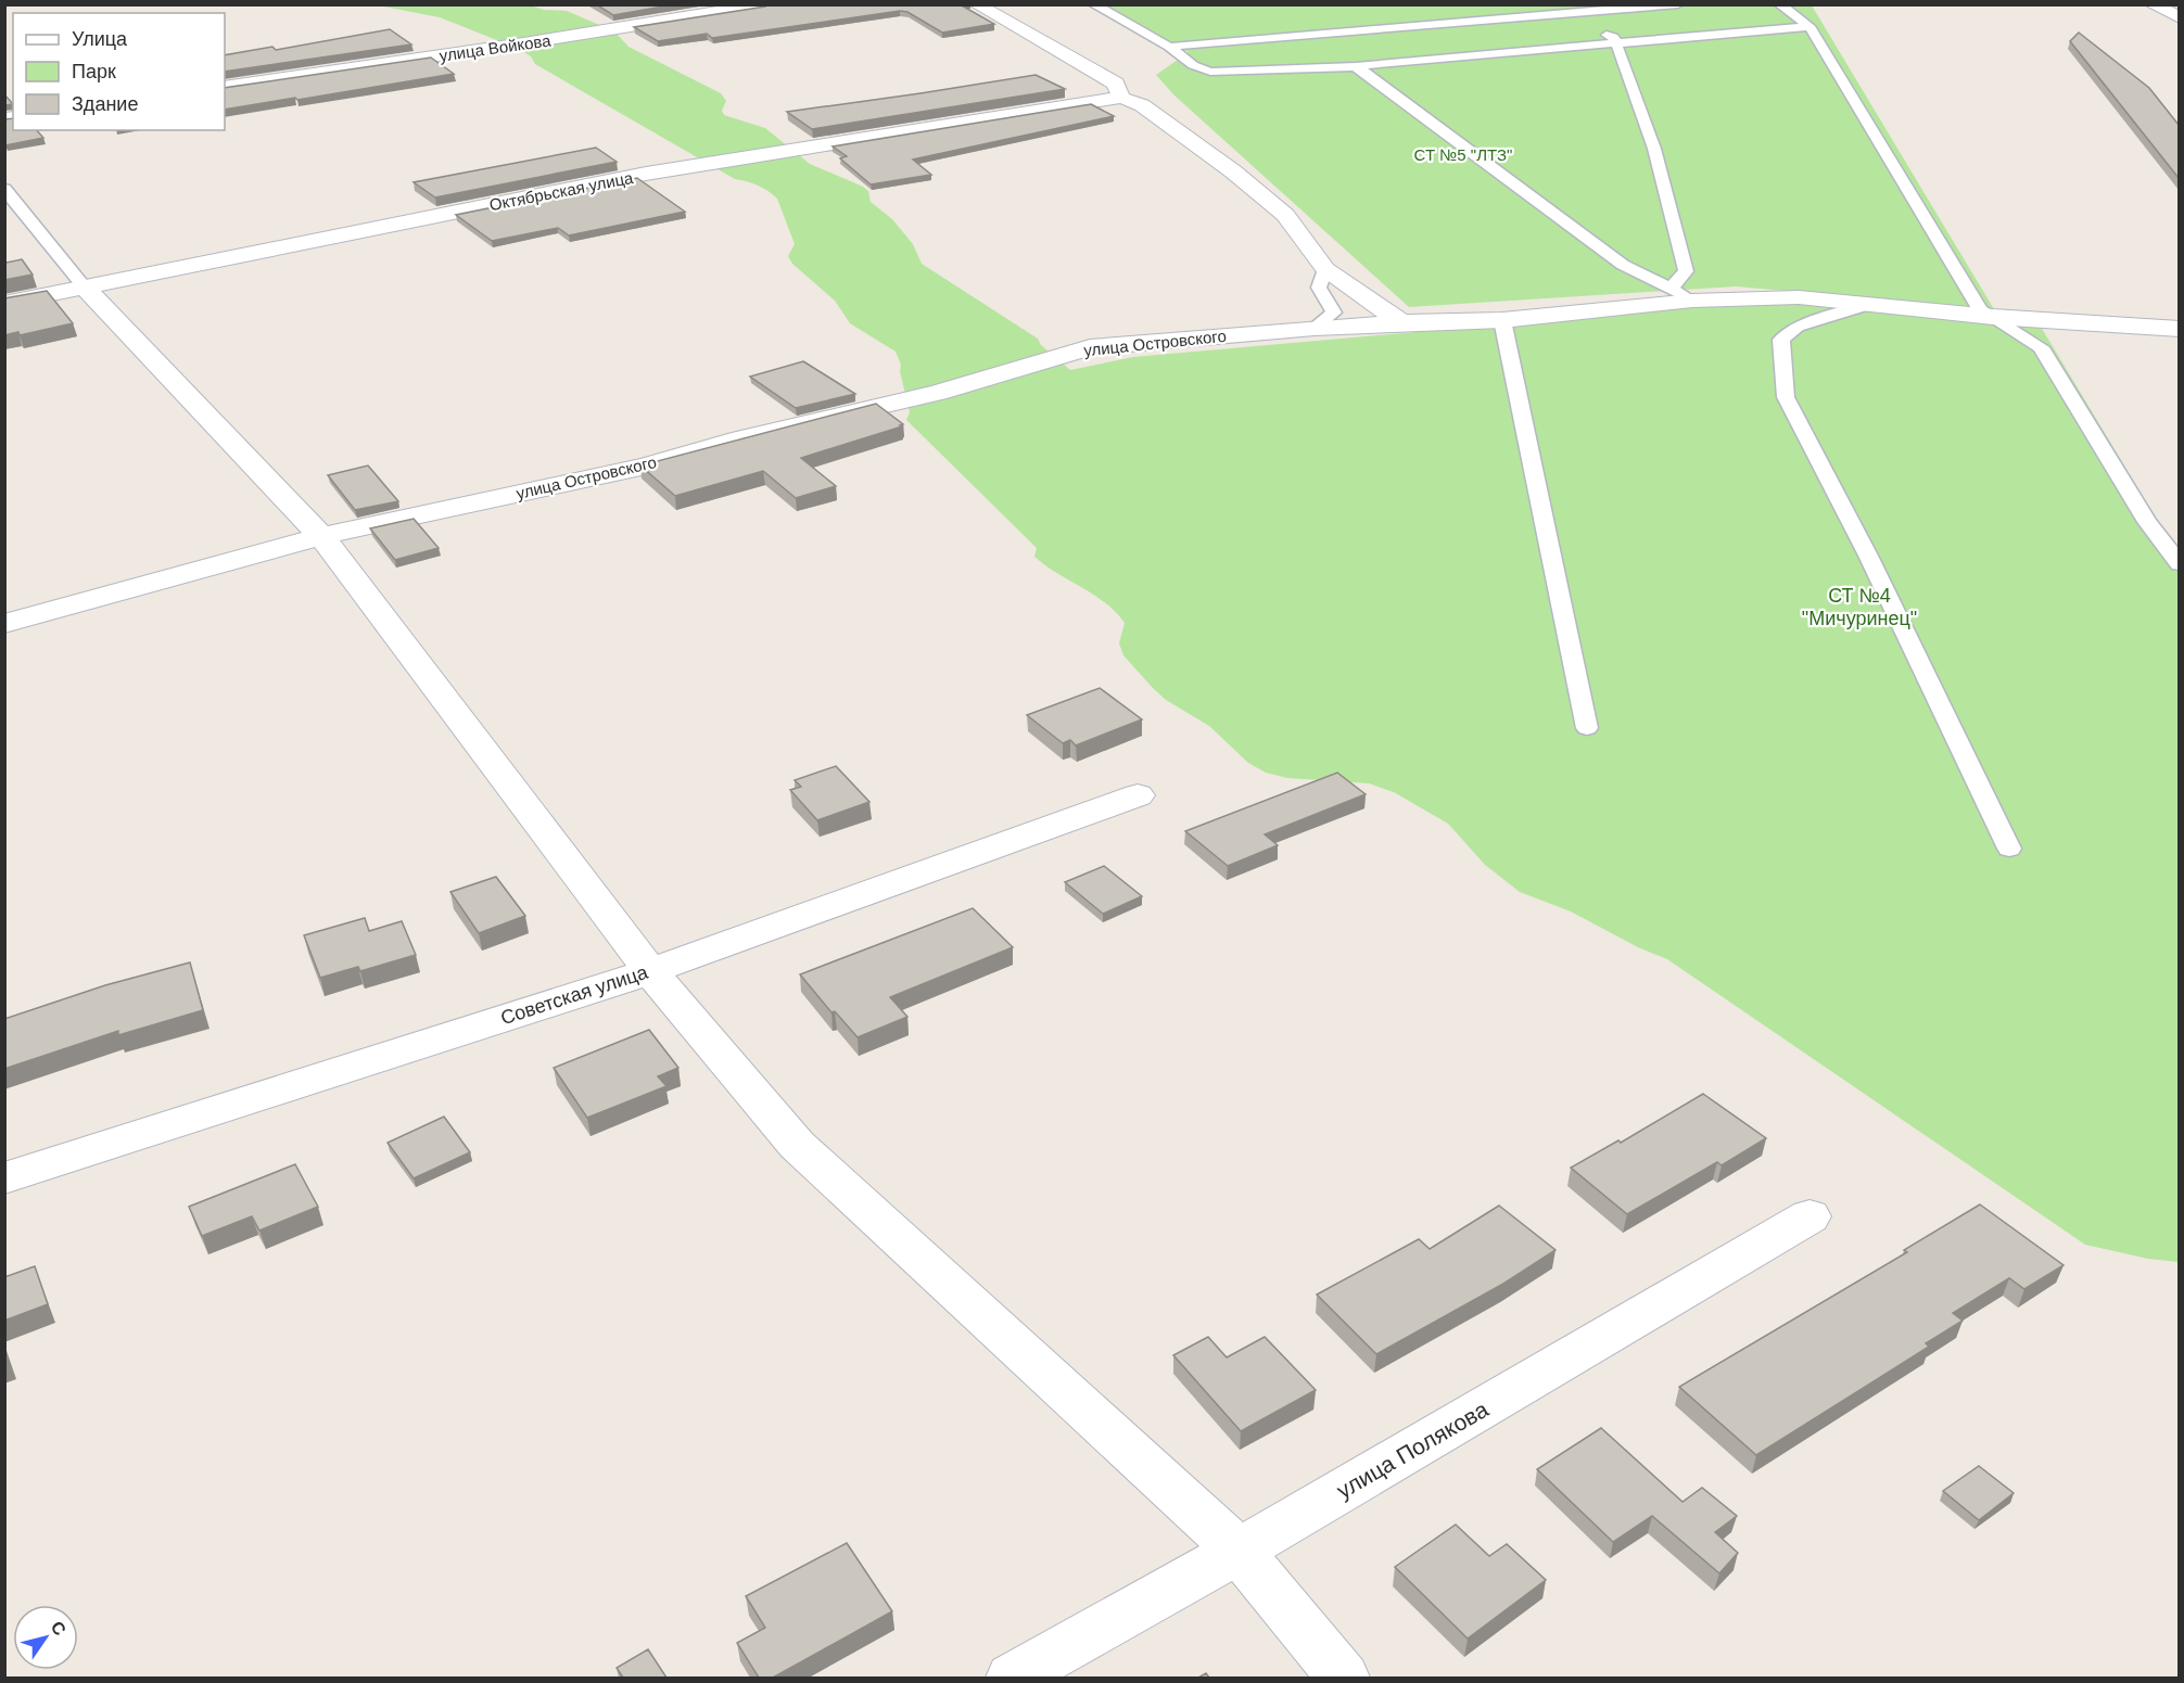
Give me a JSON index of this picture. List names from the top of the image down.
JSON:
{
  "streets": {
    "street": [
      "улица Войкова",
      "Октябрьская улица",
      "улица Островского",
      "Советская улица",
      "улица Полякова"
    ]
  },
  "parks": ["СТ №5 \"ЛТЗ\"", "СТ №4 \"Мичуринец\""],
  "legend": ["Улица", "Парк", "Здание"],
  "north": "top right"
}
